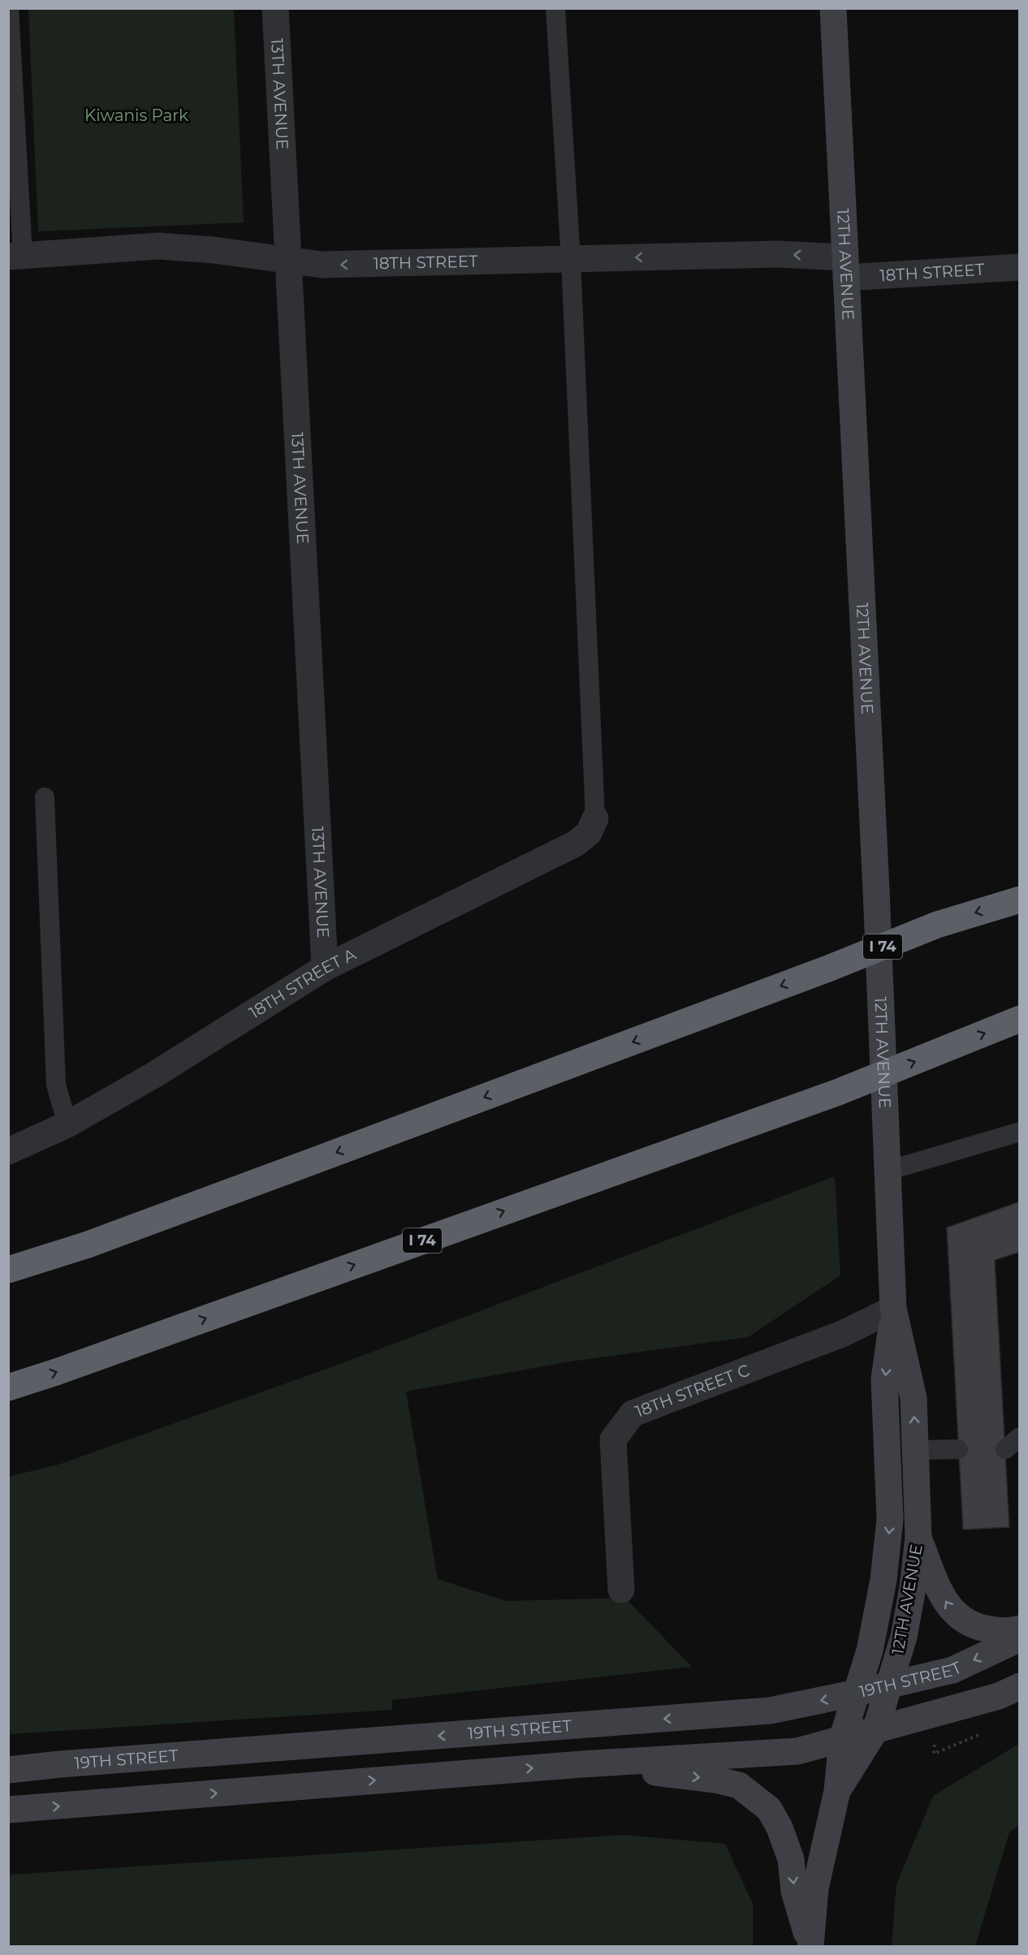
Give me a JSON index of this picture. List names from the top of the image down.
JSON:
{
  "streets": {
    "highway": ["I 74"],
    "street": [
      "13TH AVENUE",
      "18TH STREET",
      "12TH AVENUE",
      "18TH STREET A",
      "18TH STREET C",
      "19TH STREET"
    ]
  },
  "crossings": [
    ["13TH AVENUE", "18TH STREET"],
    ["13TH AVENUE", "18TH STREET A"],
    ["18TH STREET", "12TH AVENUE"],
    ["12TH AVENUE", "18TH STREET C"],
    ["12TH AVENUE", "19TH STREET"]
  ],
  "one_way": ["18TH STREET"],
  "parks": ["Kiwanis Park"]
}
